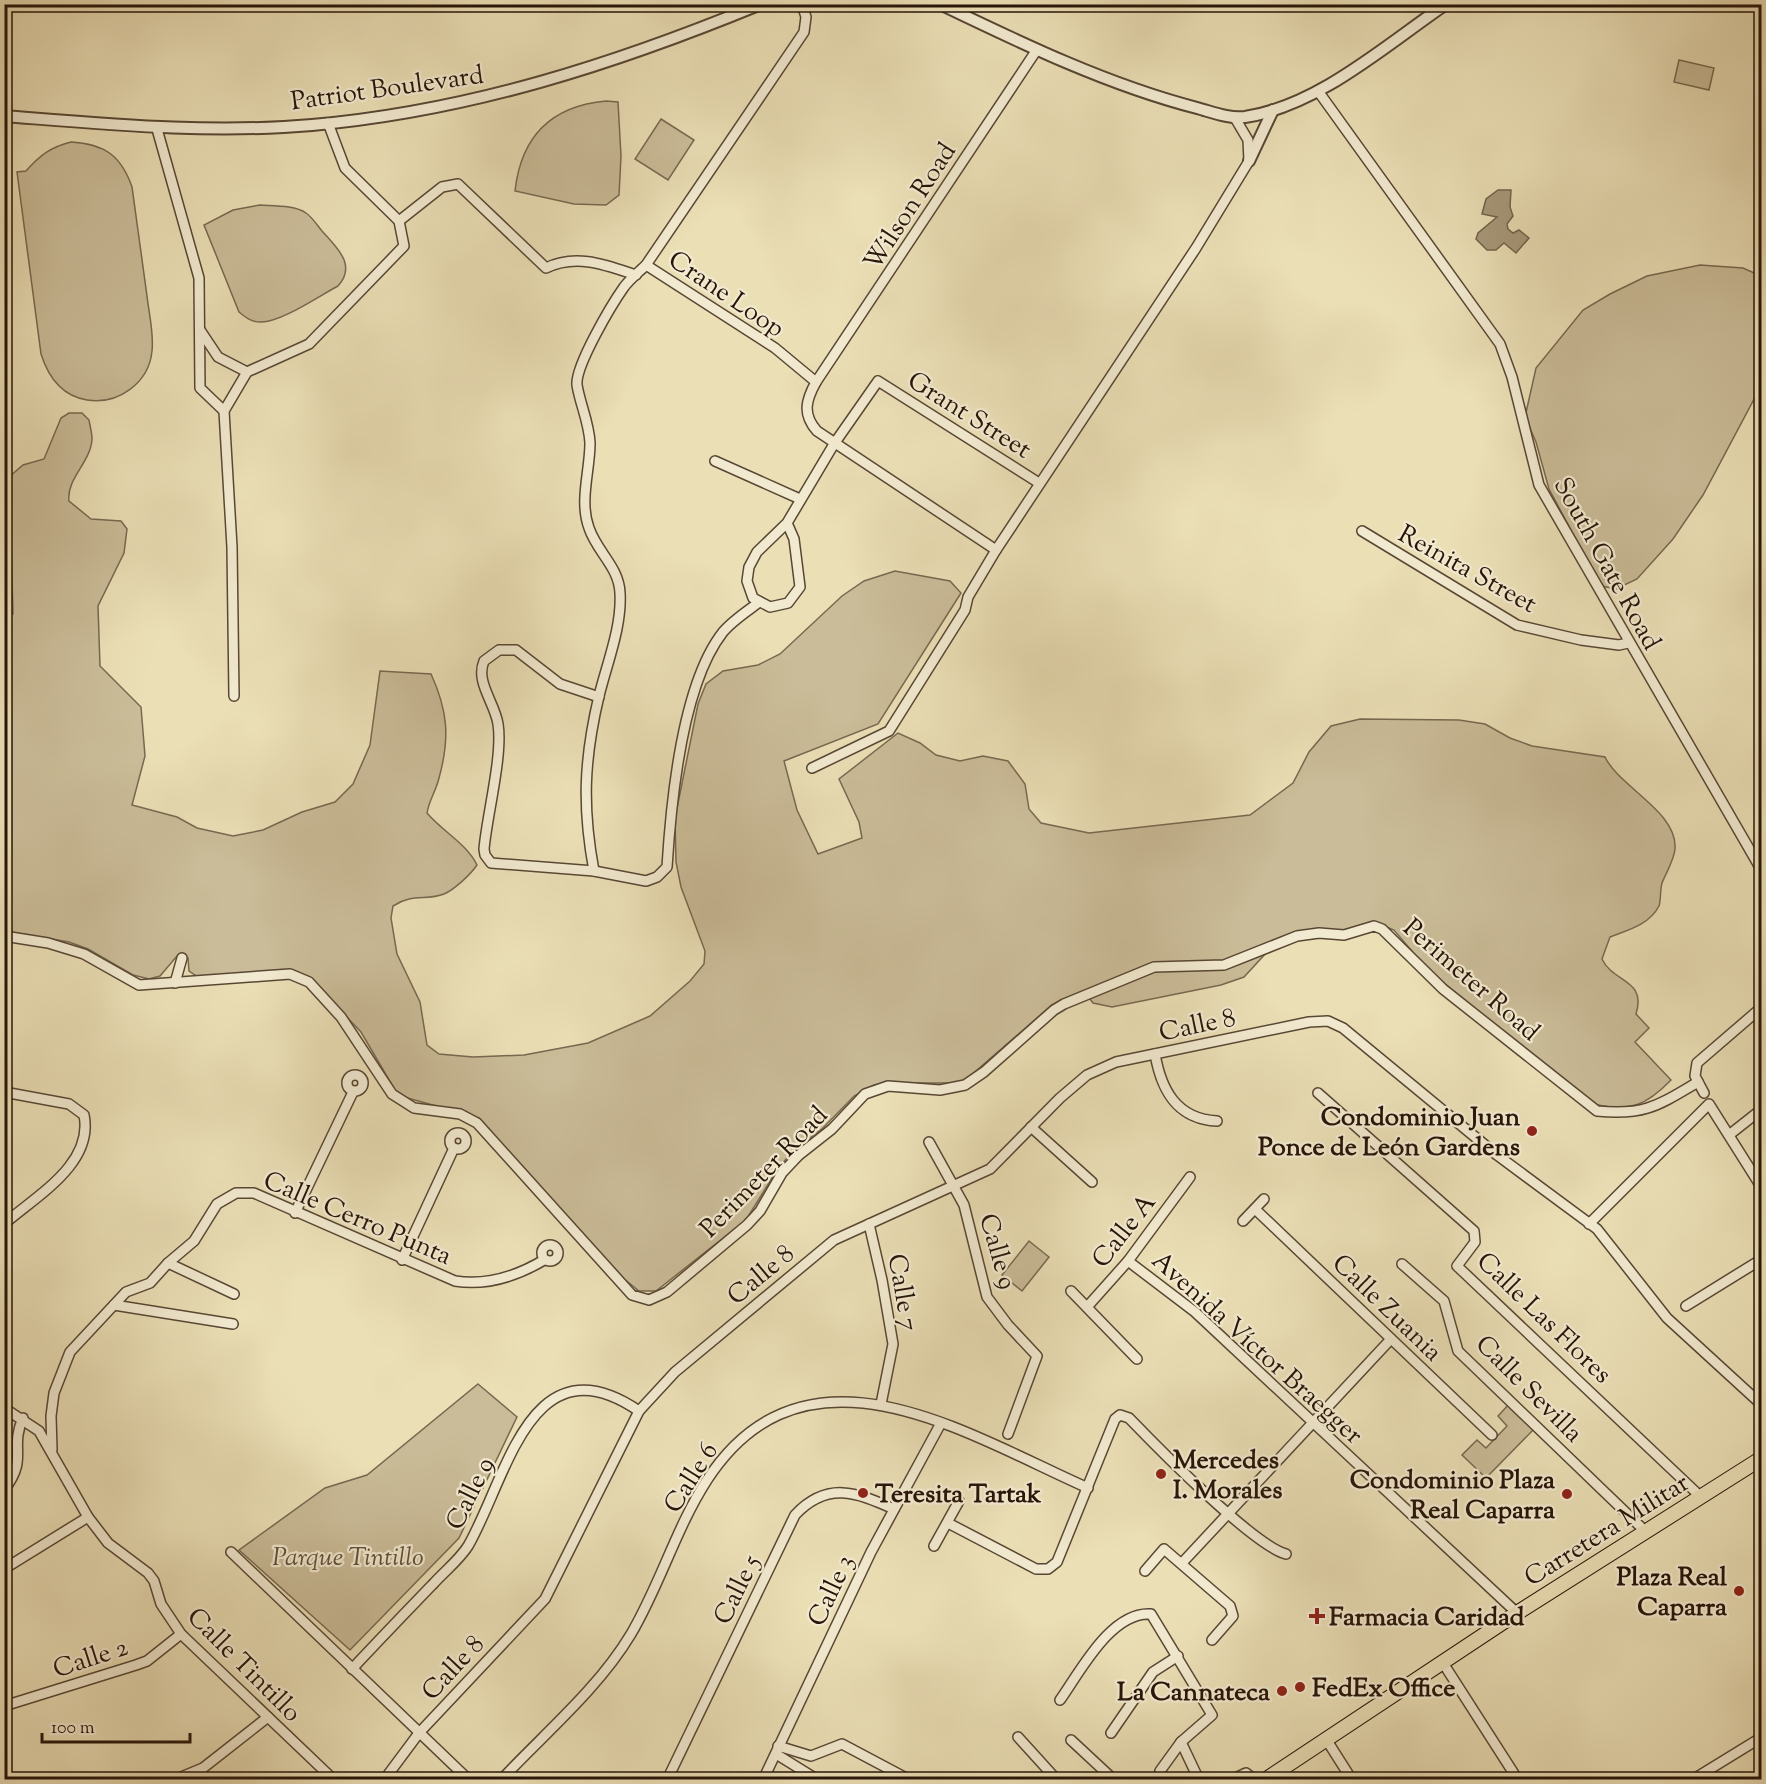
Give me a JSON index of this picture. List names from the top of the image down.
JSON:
{
  "streets": {
    "main road": ["Carretera Militar"],
    "street": [
      "Patriot Boulevard",
      "Wilson Road",
      "Crane Loop",
      "Grant Street",
      "South Gate Road",
      "Reinita Street",
      "Perimeter Road",
      "Calle 8",
      "Calle Cerro Punta",
      "Calle A",
      "Calle 9",
      "Calle 7",
      "Calle Zuania",
      "Calle Las Flores",
      "Avenida Víctor Braegger",
      "Calle Sevilla",
      "Calle 6",
      "Calle 5",
      "Calle 3",
      "Calle 2",
      "Calle Tintillo"
    ]
  },
  "crossings": [
    ["Wilson Road", "Crane Loop"],
    ["South Gate Road", "Reinita Street"],
    ["Calle 8", "Calle 9"],
    ["Calle 8", "Calle 7"],
    ["Calle Cerro Punta", "Calle Tintillo"],
    ["Calle A", "Avenida Víctor Braegger"],
    ["Calle 7", "Calle 6"],
    ["Calle Las Flores", "Carretera Militar"],
    ["Avenida Víctor Braegger", "Carretera Militar"],
    ["Calle Sevilla", "Carretera Militar"],
    ["Calle 6", "Calle 3"],
    ["Calle 5", "Calle 3"],
    ["Calle 2", "Calle Tintillo"]
  ],
  "parks": ["Parque Tintillo"],
  "places": {
    "other": [
      "Condominio Juan Ponce de León Gardens",
      "Mercedes I. Morales",
      "Teresita Tartak",
      "Condominio Plaza Real Caparra",
      "Plaza Real Caparra",
      "FedEx Office",
      "La Cannateca"
    ],
    "health": ["Farmacia Caridad"]
  },
  "scale_bar": "100 m"
}
